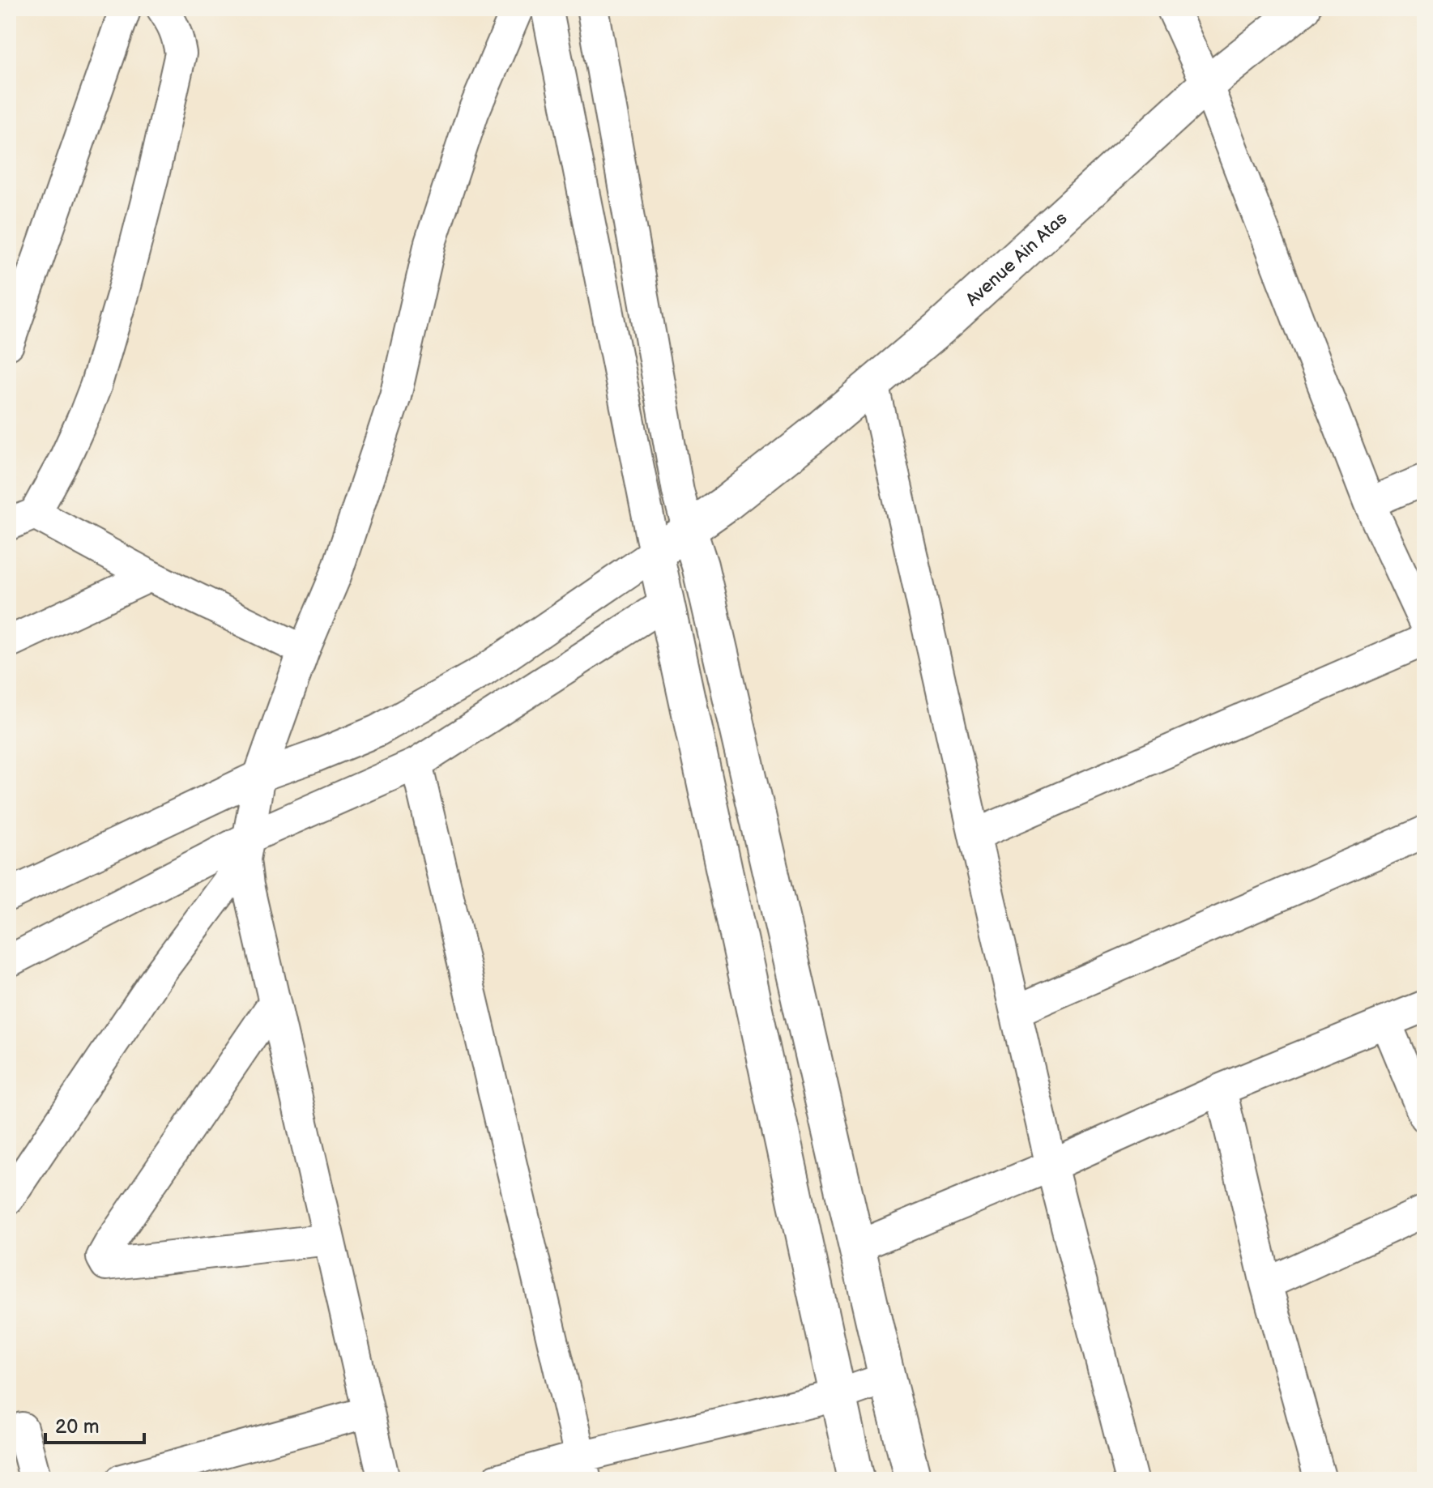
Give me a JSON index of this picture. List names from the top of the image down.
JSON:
{
  "streets": {
    "street": ["Avenue Ain Atas"]
  },
  "scale_bar": "20 m"
}
